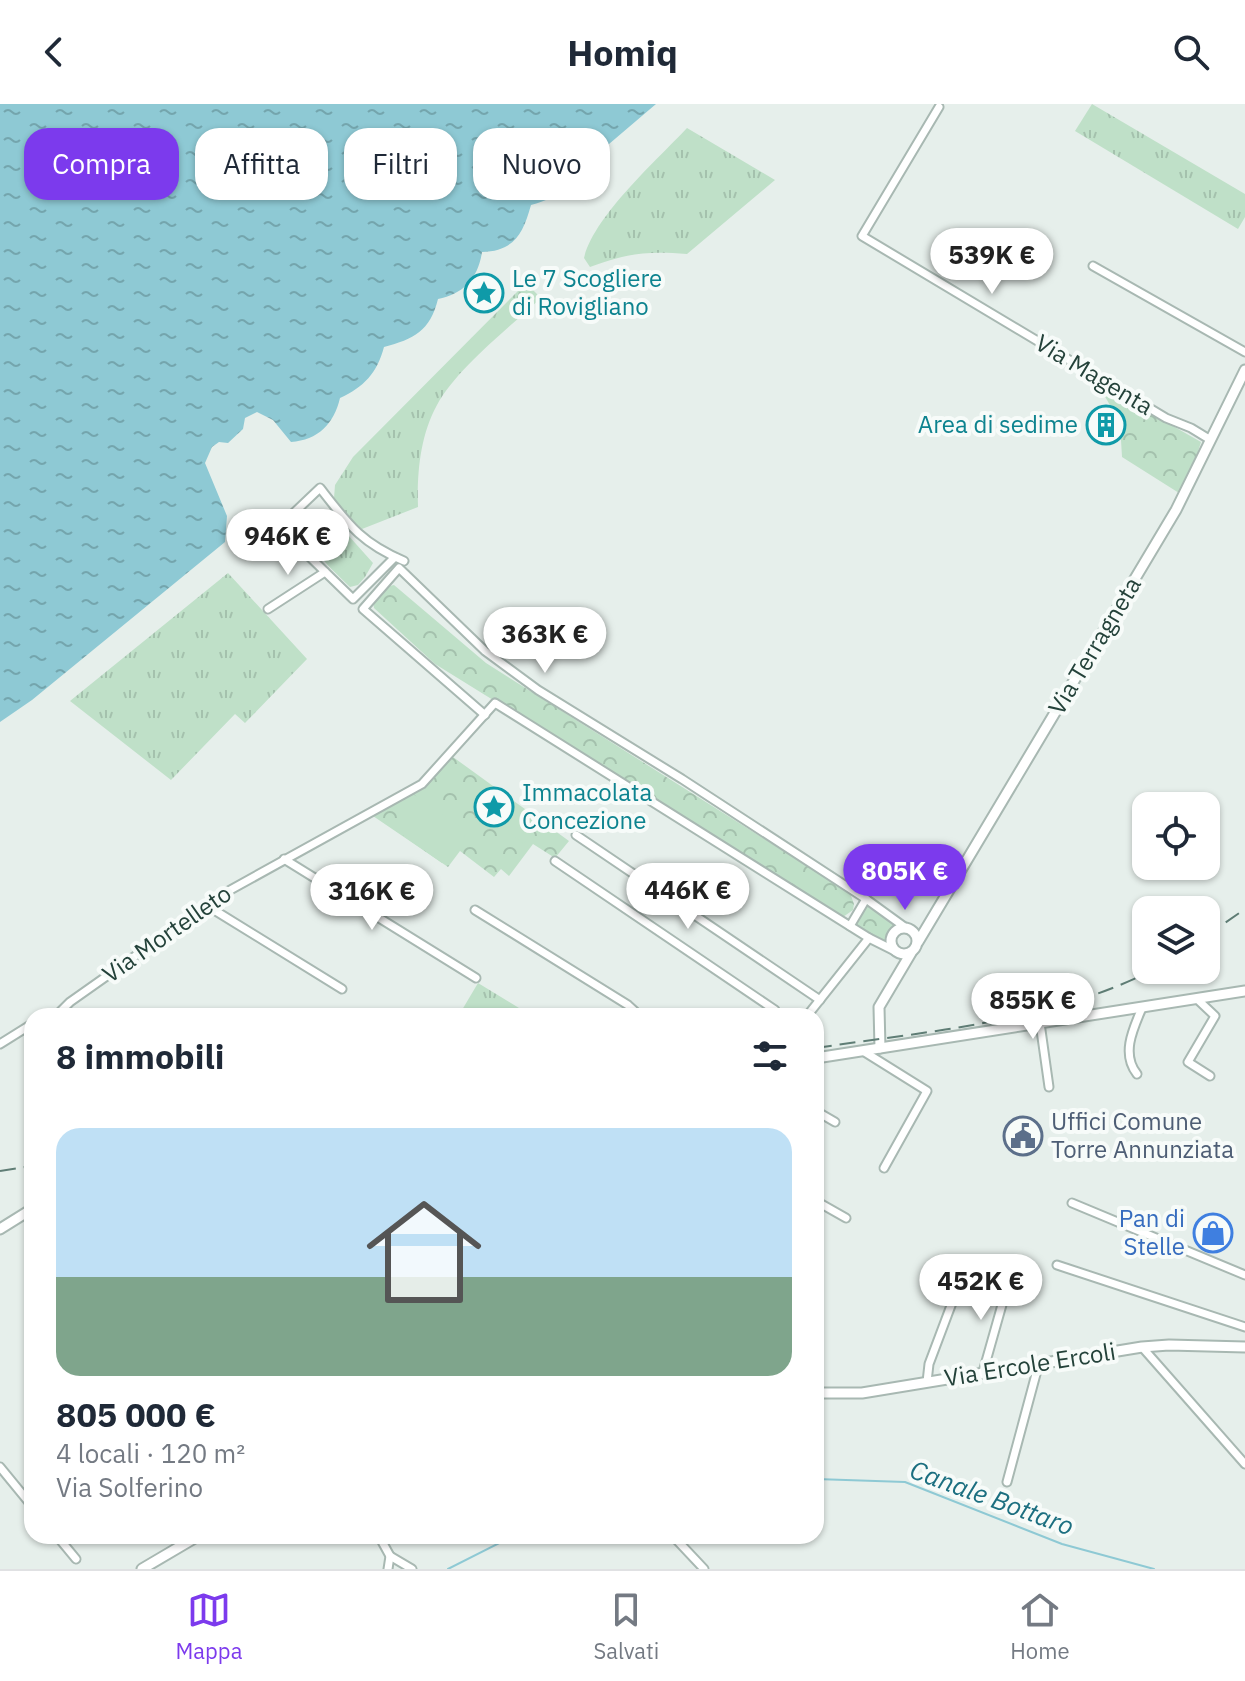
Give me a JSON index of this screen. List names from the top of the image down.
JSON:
{
  "streets": {
    "street": [
      "Via Magenta",
      "Via Terragneta",
      "Via Mortelleto",
      "Via Ercole Ercoli"
    ]
  },
  "crossings": [
    ["Via Magenta", "Via Terragneta"]
  ],
  "water": ["Canale Bottaro"],
  "places": {
    "place": ["Le 7 Scogliere di Rovigliano", "Immacolata Concezione"],
    "building": ["Area di sedime"],
    "public building": ["Uffici Comune Torre Annunziata"],
    "shop": ["Pan di Stelle"]
  },
  "page": {
    "header": "Homiq",
    "chip": [
      "Compra",
      "Affitta",
      "Filtri",
      "Nuovo"
    ],
    "price": [
      "539K €",
      "946K €",
      "363K €",
      "805K €",
      "446K €",
      "316K €",
      "855K €",
      "452K €"
    ],
    "heading": "8 immobili",
    "list": [
      {
        "name": "805 000 €",
        "note": "4 locali · 120 m² · Via Solferino"
      }
    ],
    "tabs": ["Mappa", "Salvati", "Home"]
  }
}
